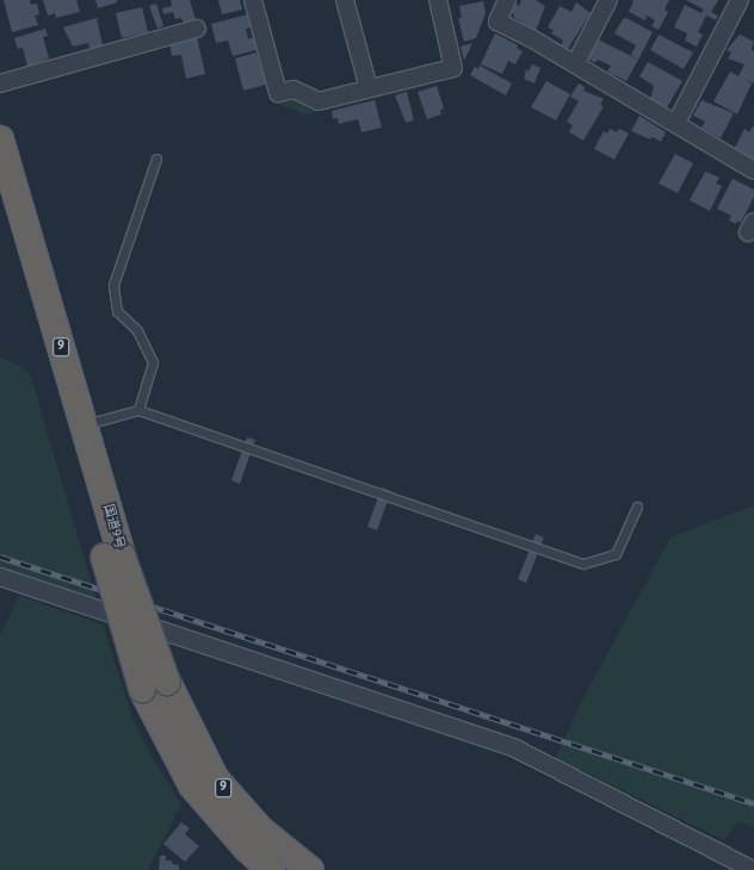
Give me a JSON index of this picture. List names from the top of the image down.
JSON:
{
  "streets": {
    "highway": ["9", "国道9号"]
  }
}
